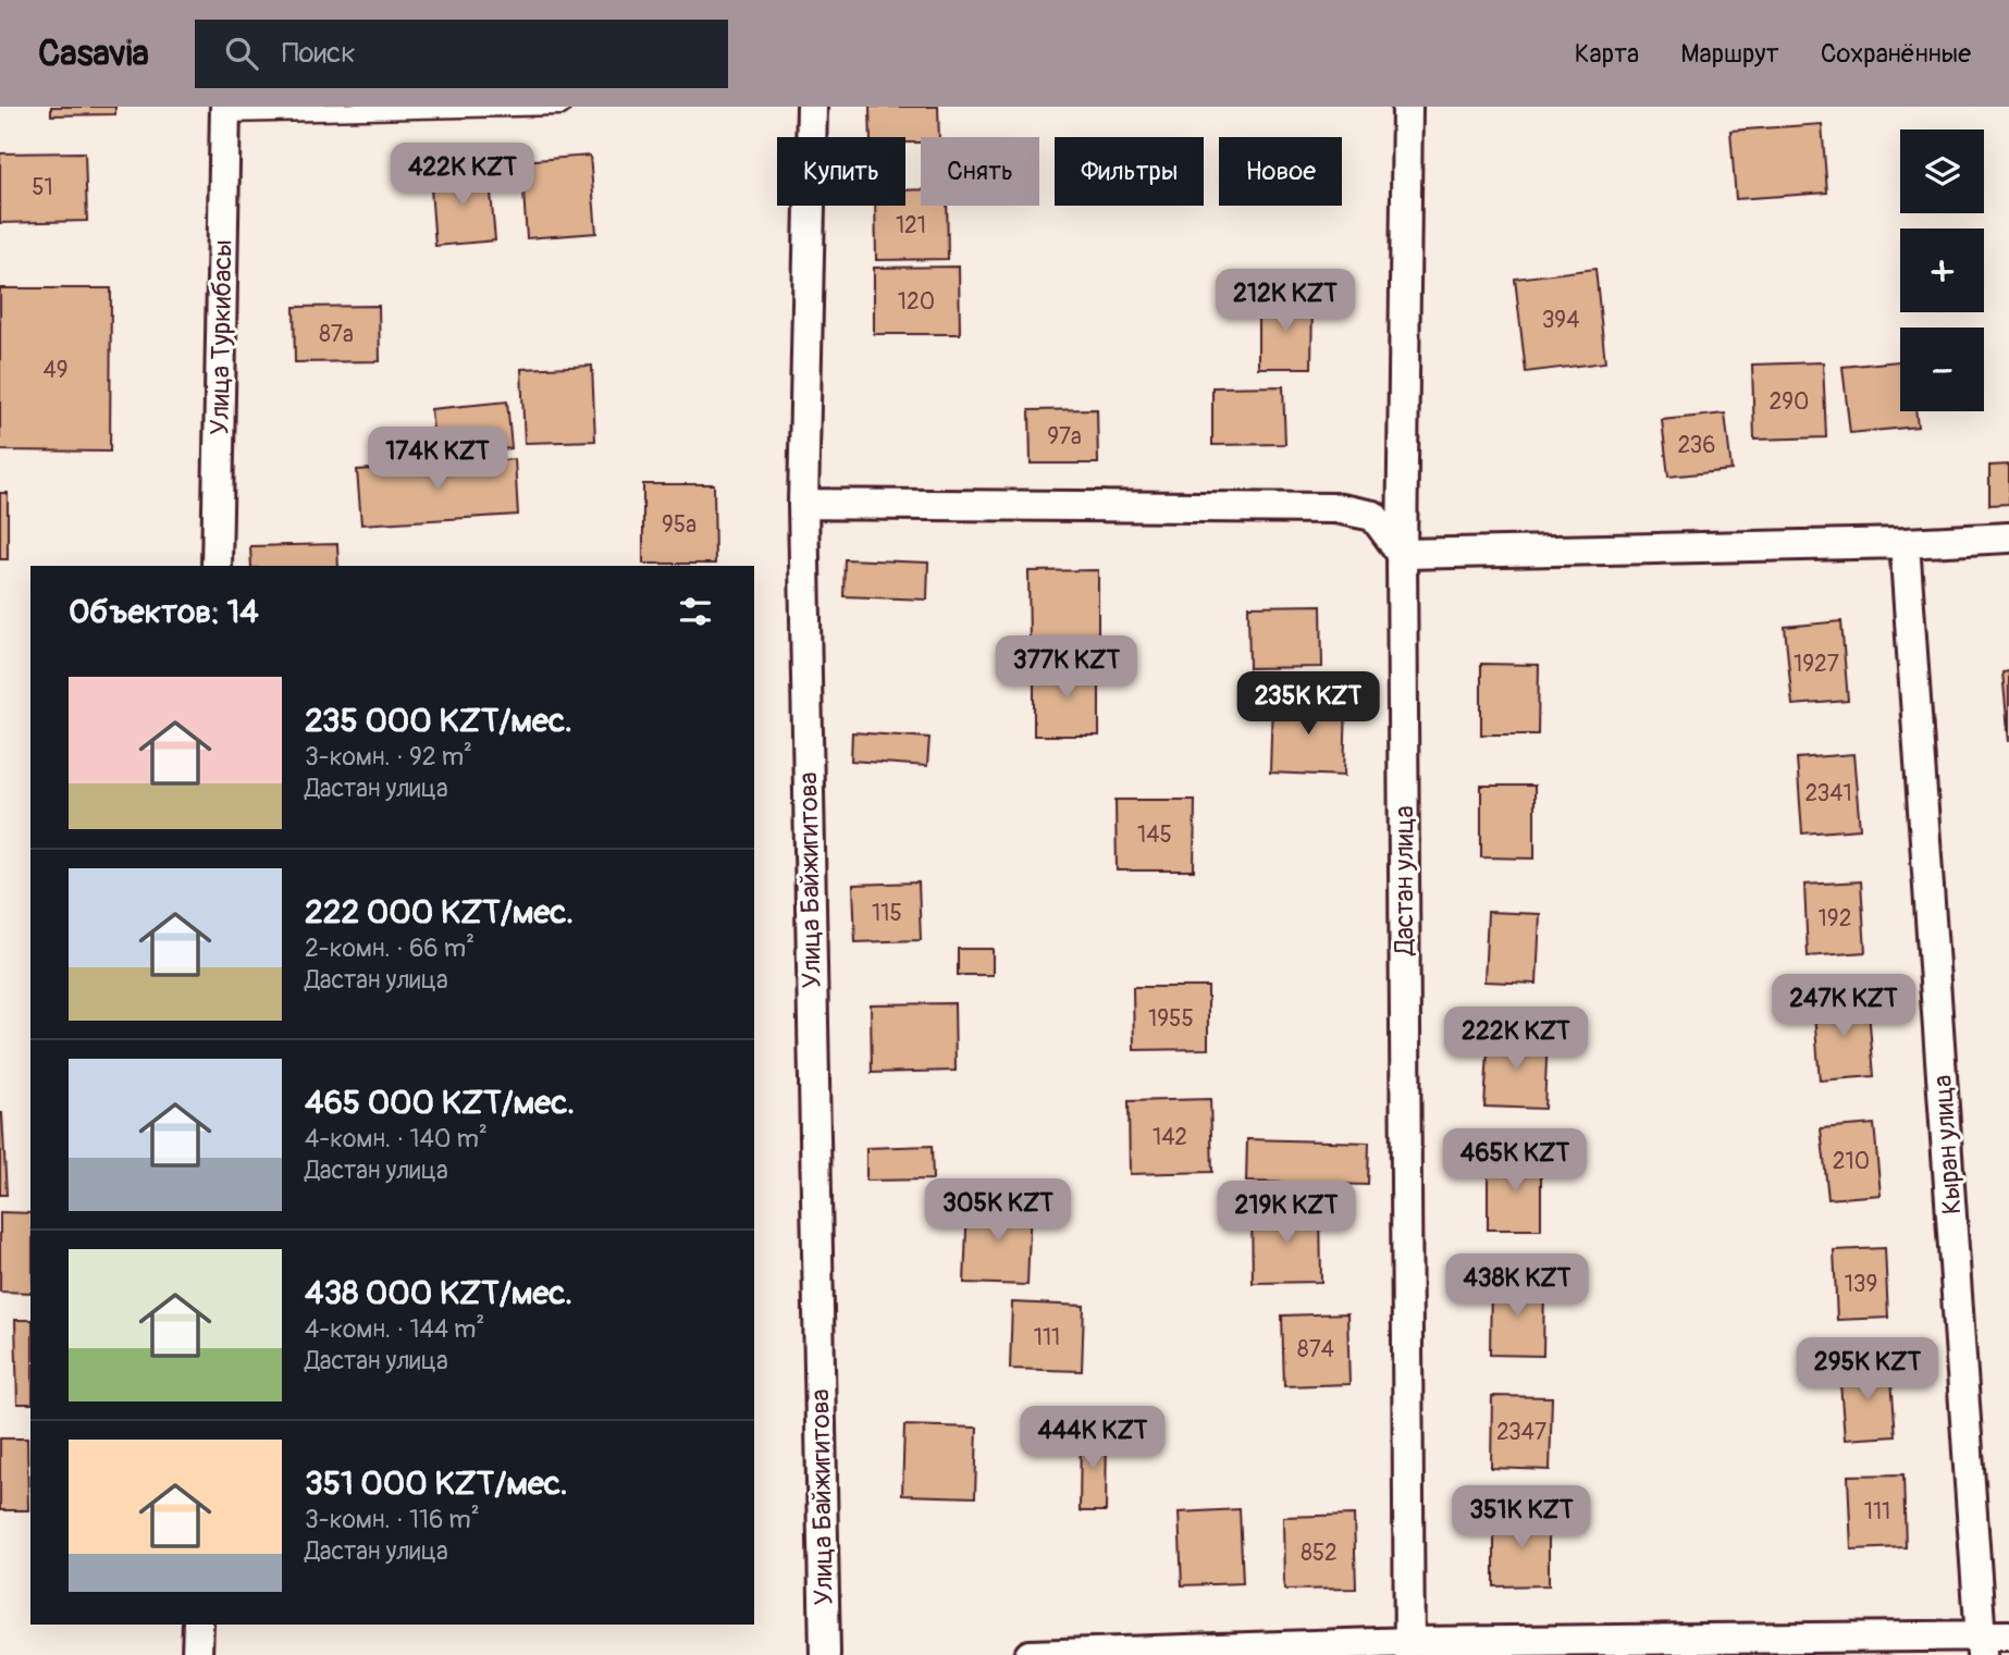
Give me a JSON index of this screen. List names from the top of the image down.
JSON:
{
  "streets": {
    "street": [
      "Улица Туркибасы",
      "Улица Байжигитова",
      "Дастан улица",
      "Кыран улица"
    ]
  },
  "house_numbers": [
    "51",
    "121",
    "120",
    "394",
    "87а",
    "49",
    "290",
    "97а",
    "236",
    "95а",
    "1927",
    "2341",
    "145",
    "115",
    "192",
    "1955",
    "142",
    "210",
    "139",
    "111",
    "874",
    "2347",
    "111",
    "852"
  ],
  "page": {
    "header": "Casavia",
    "search": "Поиск",
    "nav": ["Карта", "Маршрут", "Сохранённые"],
    "map_buttons": ["+", "−"],
    "chip": [
      "Купить",
      "Снять",
      "Фильтры",
      "Новое"
    ],
    "price": [
      "422K KZT",
      "212K KZT",
      "174K KZT",
      "377K KZT",
      "235K KZT",
      "247K KZT",
      "222K KZT",
      "465K KZT",
      "305K KZT",
      "219K KZT",
      "438K KZT",
      "295K KZT",
      "444K KZT",
      "351K KZT"
    ],
    "heading": "Объектов: 14",
    "list": [
      {
        "name": "235 000 KZT/мес.",
        "note": "3-комн. · 92 m² · Дастан улица"
      },
      {
        "name": "222 000 KZT/мес.",
        "note": "2-комн. · 66 m² · Дастан улица"
      },
      {
        "name": "465 000 KZT/мес.",
        "note": "4-комн. · 140 m² · Дастан улица"
      },
      {
        "name": "438 000 KZT/мес.",
        "note": "4-комн. · 144 m² · Дастан улица"
      },
      {
        "name": "351 000 KZT/мес.",
        "note": "3-комн. · 116 m² · Дастан улица"
      }
    ]
  }
}
